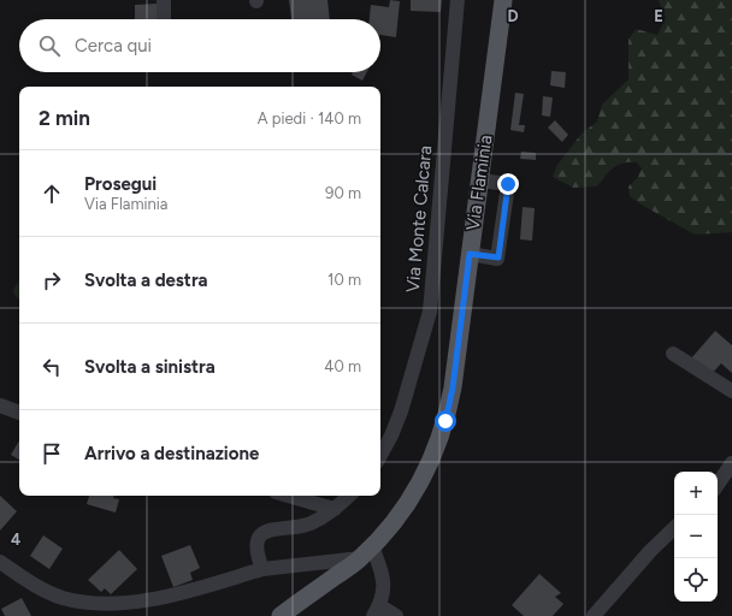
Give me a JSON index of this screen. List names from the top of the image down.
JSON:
{
  "streets": {
    "main road": ["Via Flaminia"],
    "street": ["Via Monte Calcara"]
  },
  "page": {
    "search": "Cerca qui",
    "heading": ["2 min", "A piedi · 140 m"],
    "list": [
      ["Prosegui", "Via Flaminia", "90 m"],
      ["Svolta a destra", "10 m"],
      ["Svolta a sinistra", "40 m"],
      "Arrivo a destinazione"
    ],
    "map_buttons": ["+", "−"]
  },
  "grid": {
    "columns": ["D", "E"],
    "rows": ["4"]
  }
}
